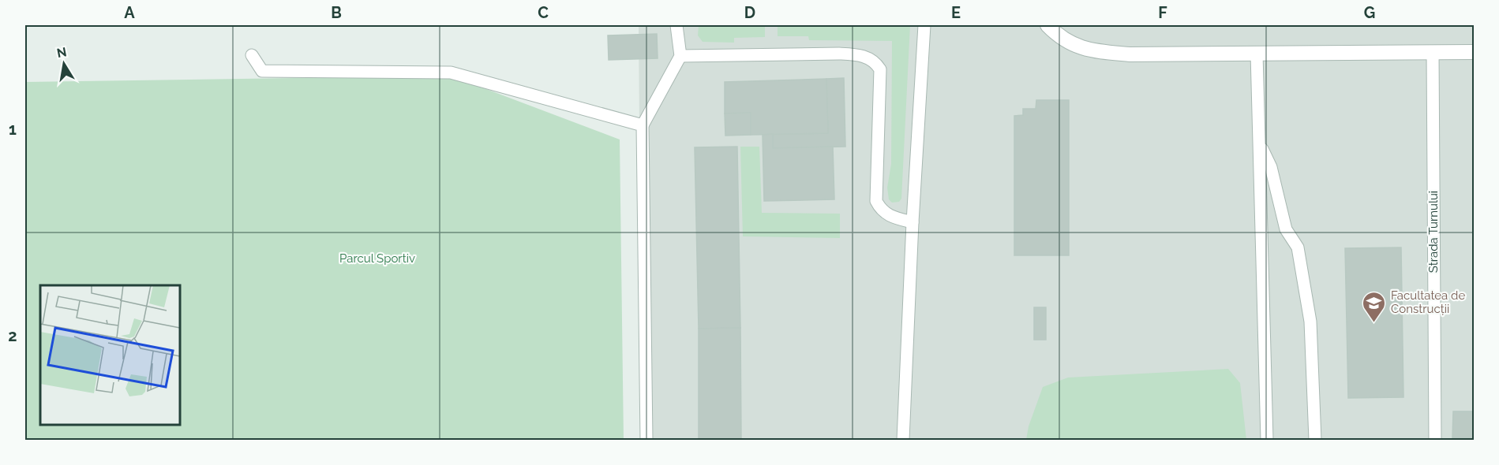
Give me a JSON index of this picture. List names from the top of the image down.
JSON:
{
  "streets": {
    "lane": ["Strada Turnului"]
  },
  "parks": ["Parcul Sportiv"],
  "places": {
    "school or university": ["Facultatea de Construcții"]
  },
  "north": "top",
  "grid": {
    "columns": [
      "A",
      "B",
      "C",
      "D",
      "E",
      "F",
      "G"
    ],
    "rows": ["1", "2"]
  }
}
